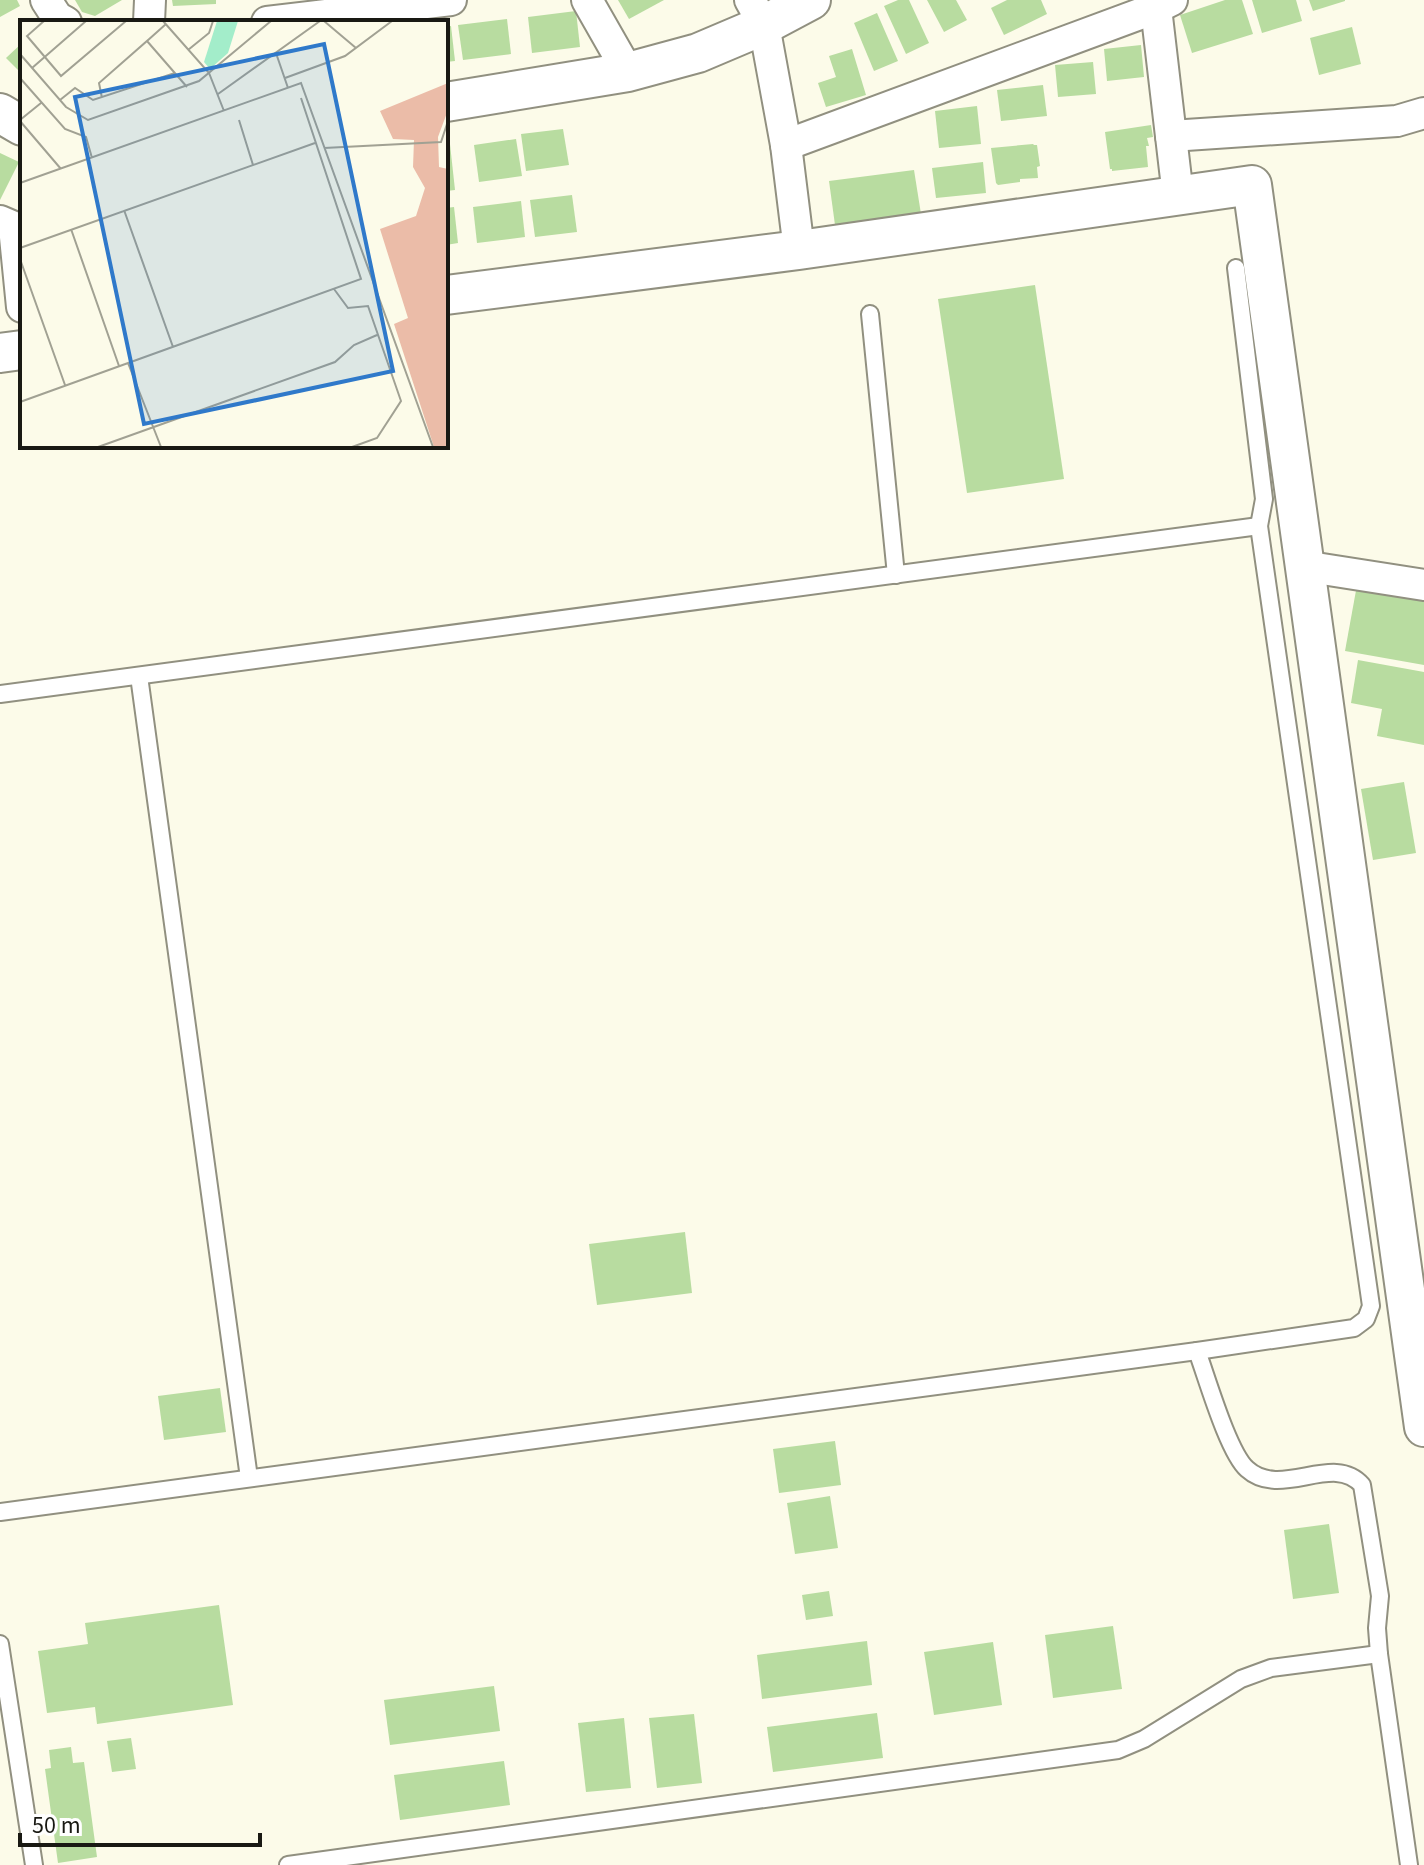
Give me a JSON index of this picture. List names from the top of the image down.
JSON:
{
  "scale_bar": "50 m"
}
